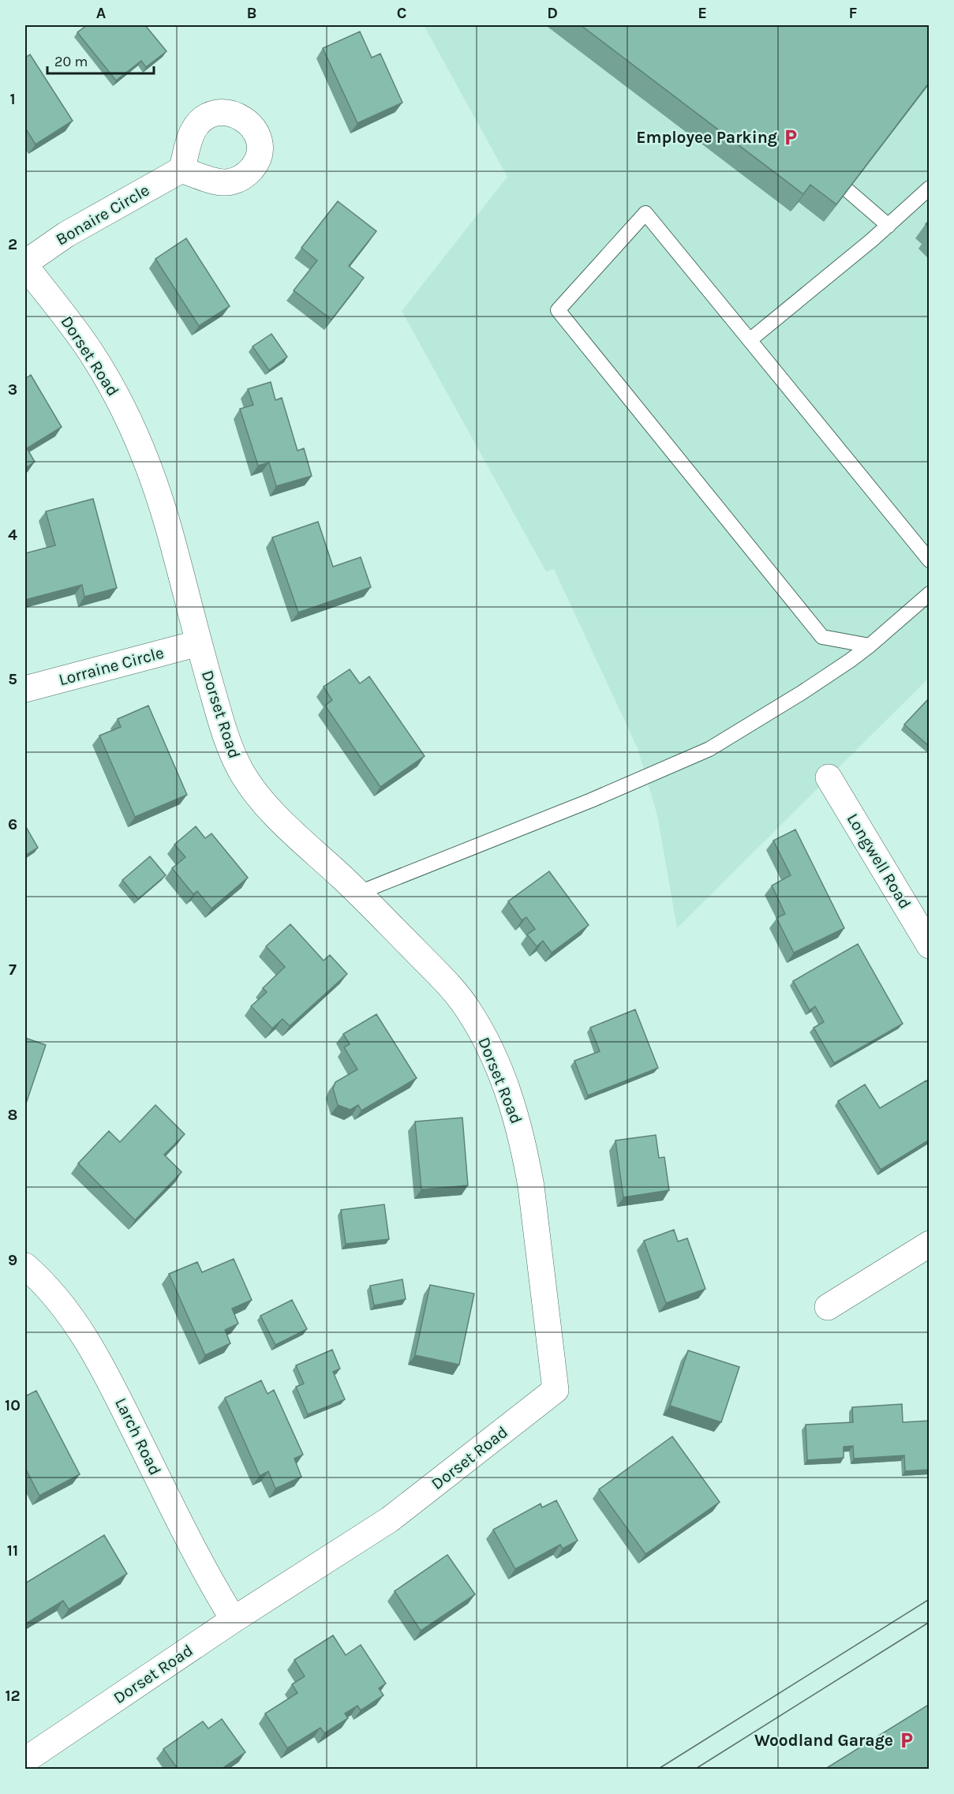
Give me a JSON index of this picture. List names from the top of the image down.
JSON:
{
  "streets": {
    "street": [
      "Bonaire Circle",
      "Dorset Road",
      "Lorraine Circle",
      "Longwell Road",
      "Larch Road"
    ]
  },
  "crossings": [
    ["Bonaire Circle", "Dorset Road"],
    ["Dorset Road", "Lorraine Circle"],
    ["Dorset Road", "Larch Road"]
  ],
  "places": {
    "parking": ["Employee Parking", "Woodland Garage"]
  },
  "scale_bar": "20 m",
  "grid": {
    "columns": [
      "A",
      "B",
      "C",
      "D",
      "E",
      "F"
    ],
    "rows": [
      "1",
      "2",
      "3",
      "4",
      "5",
      "6",
      "7",
      "8",
      "9",
      "10",
      "11",
      "12"
    ]
  }
}
